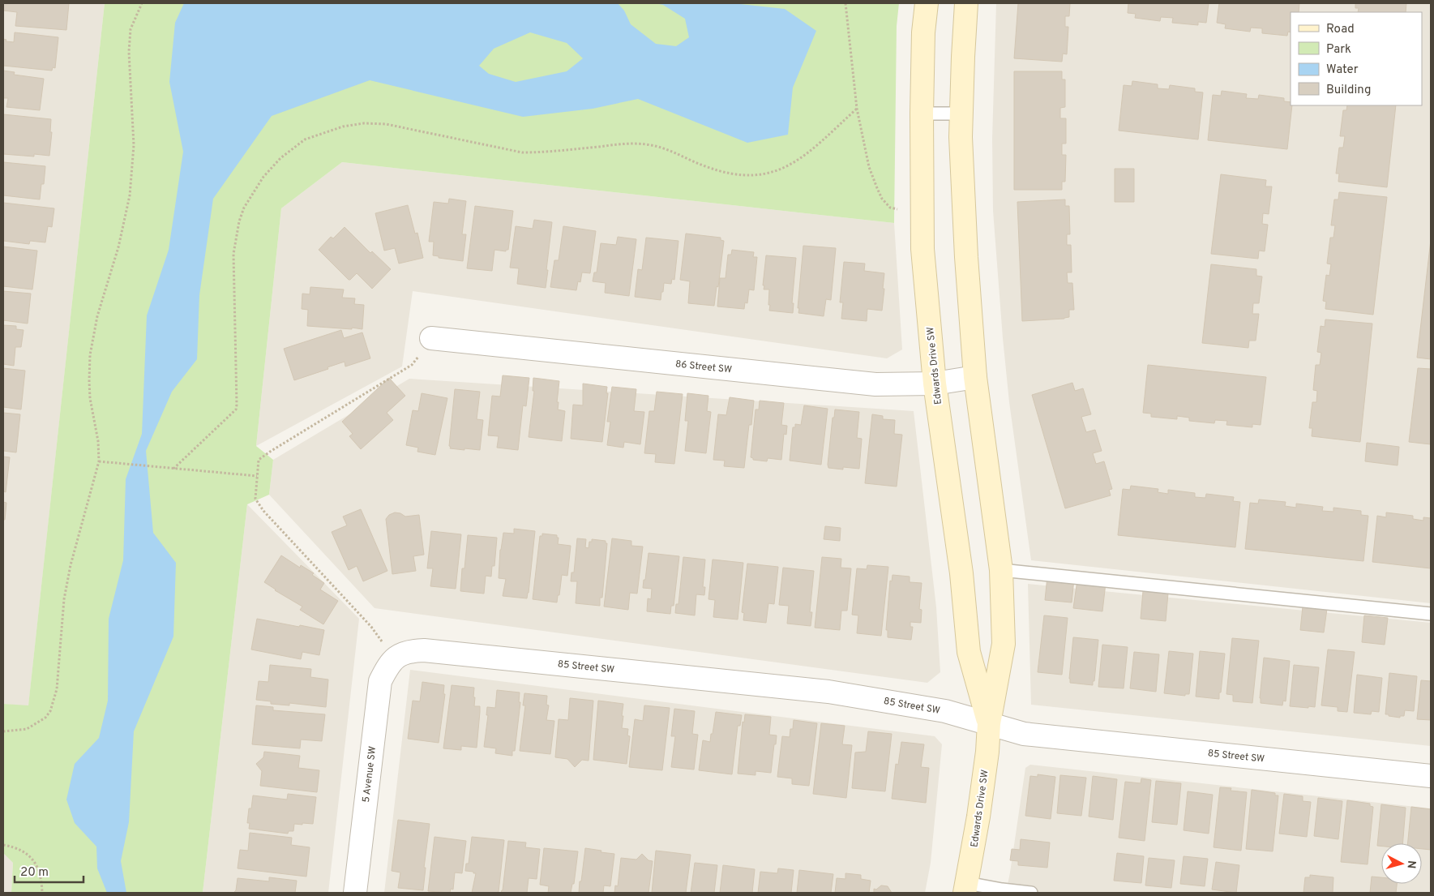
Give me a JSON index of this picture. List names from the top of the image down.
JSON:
{
  "streets": {
    "street": [
      "Edwards Drive SW",
      "86 Street SW",
      "85 Street SW",
      "5 Avenue SW"
    ]
  },
  "crossings": [
    ["Edwards Drive SW", "86 Street SW"],
    ["Edwards Drive SW", "85 Street SW"],
    ["85 Street SW", "5 Avenue SW"]
  ],
  "legend": [
    "Road",
    "Park",
    "Water",
    "Building"
  ],
  "scale_bar": "20 m",
  "north": "right"
}
